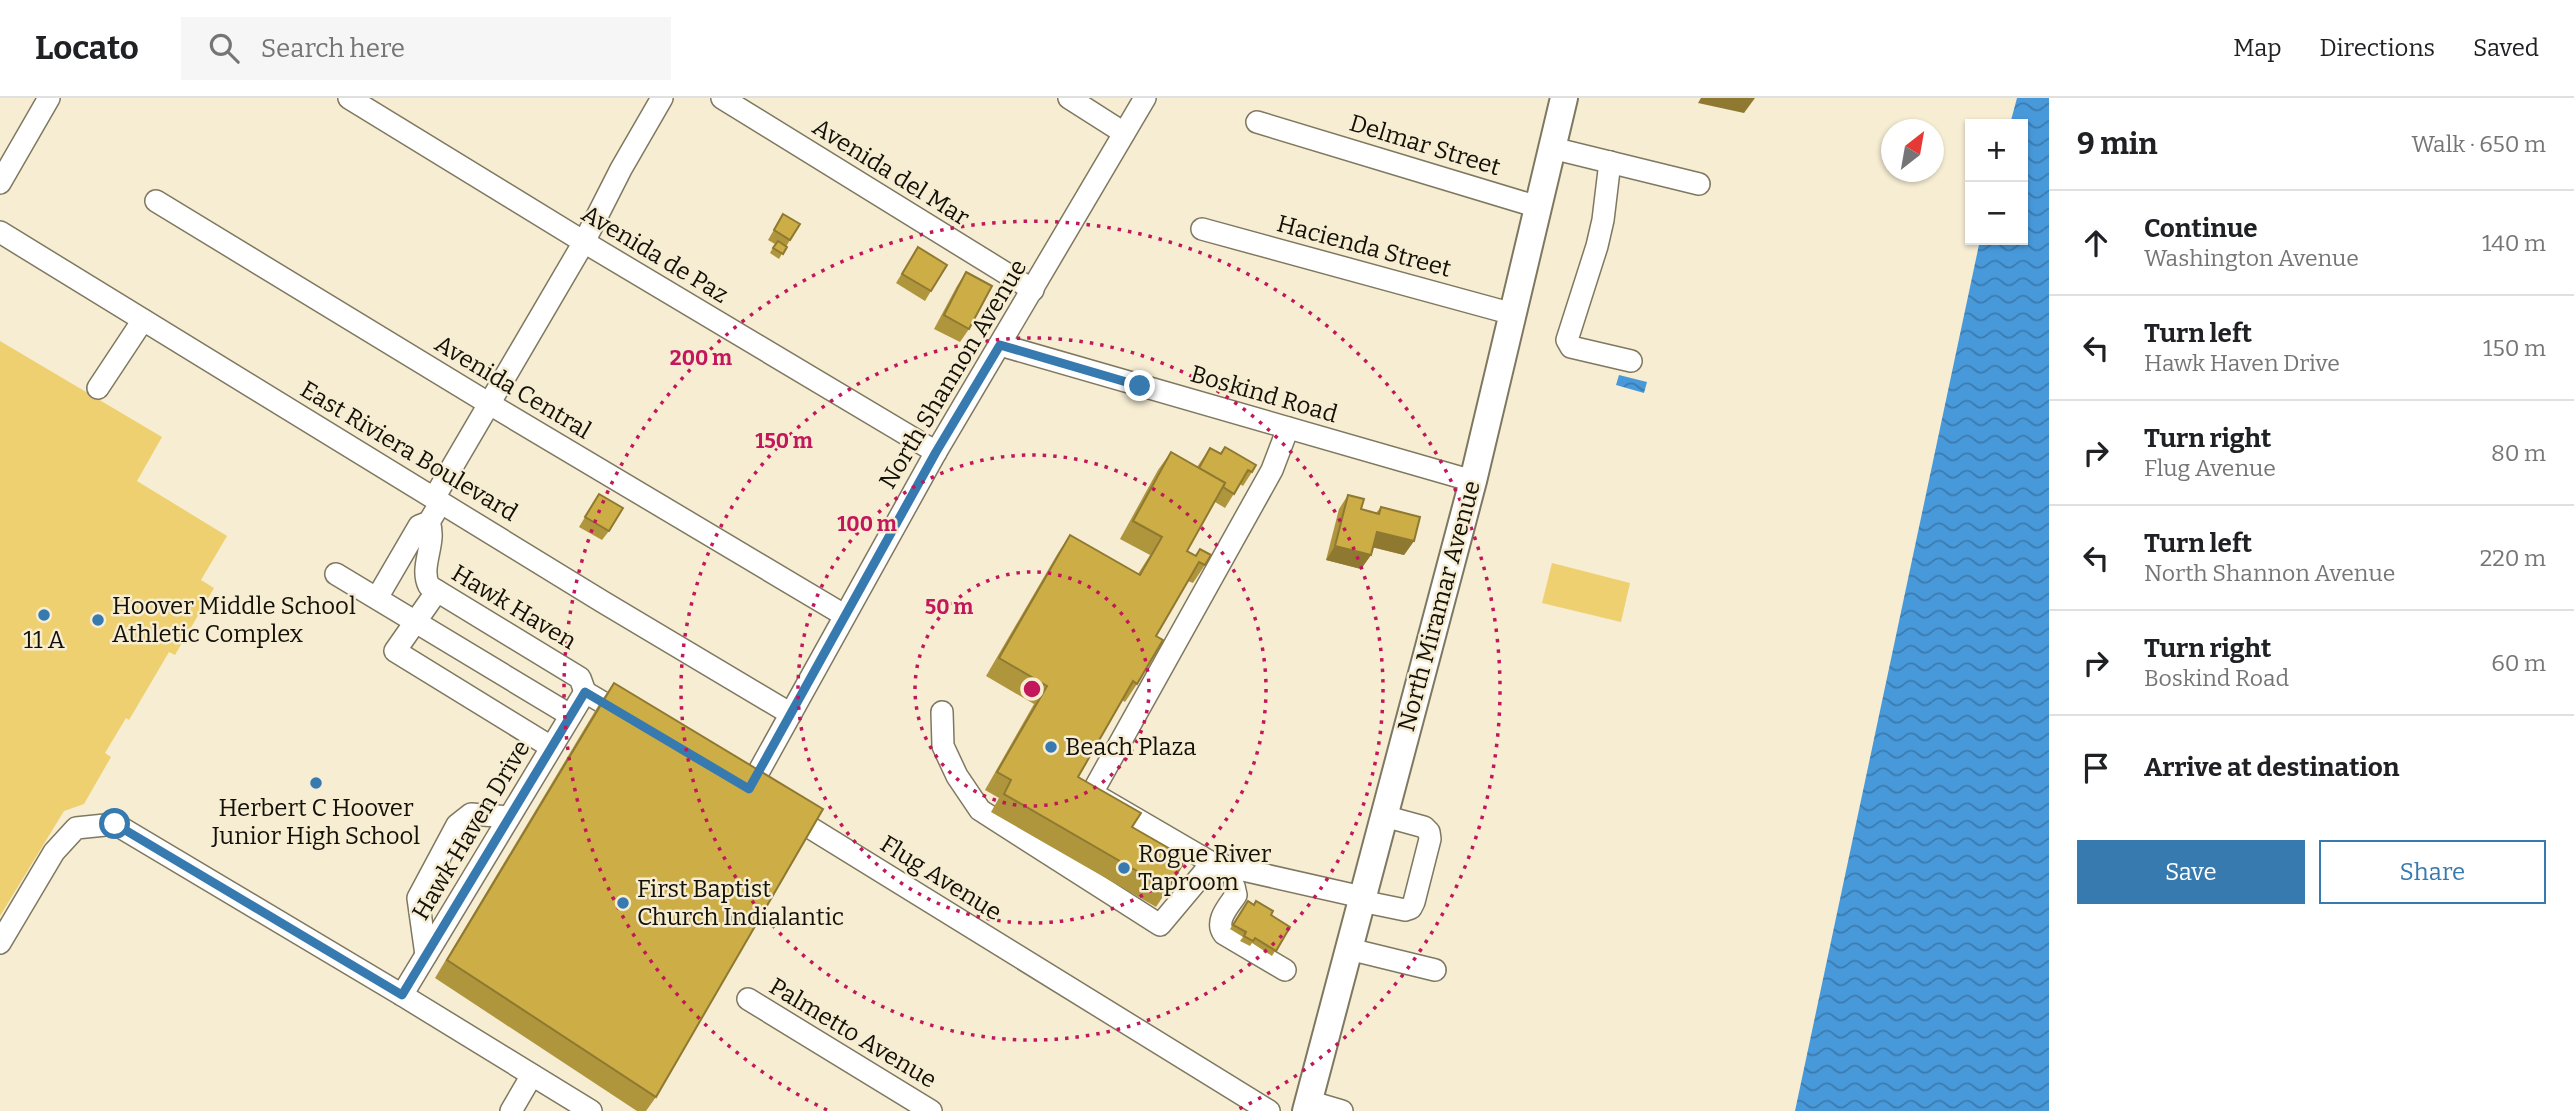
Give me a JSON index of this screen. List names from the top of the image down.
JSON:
{
  "streets": {
    "main road": ["North Miramar Avenue"],
    "street": [
      "Delmar Street",
      "Avenida del Mar",
      "Hacienda Street",
      "Avenida de Paz",
      "North Shannon Avenue",
      "Avenida Central",
      "Boskind Road",
      "East Riviera Boulevard",
      "Hawk Haven",
      "Hawk Haven Drive",
      "Flug Avenue",
      "Palmetto Avenue"
    ]
  },
  "crossings": [
    ["Delmar Street", "North Miramar Avenue"],
    ["Avenida del Mar", "North Shannon Avenue"],
    ["Hacienda Street", "North Miramar Avenue"],
    ["Avenida de Paz", "North Shannon Avenue"],
    ["Avenida de Paz", "Hawk Haven"],
    ["North Shannon Avenue", "Avenida Central"],
    ["North Shannon Avenue", "Boskind Road"],
    ["North Shannon Avenue", "East Riviera Boulevard"],
    ["North Shannon Avenue", "Flug Avenue"],
    ["Avenida Central", "Hawk Haven"],
    ["Boskind Road", "North Miramar Avenue"],
    ["East Riviera Boulevard", "Hawk Haven"],
    ["Hawk Haven", "Hawk Haven Drive"]
  ],
  "places": [
    "11 A",
    "Hoover Middle School Athletic Complex",
    "Beach Plaza",
    "Herbert C Hoover Junior High School",
    "Rogue River Taproom",
    "First Baptist Church Indialantic"
  ],
  "north": "top right",
  "page": {
    "header": "Locato",
    "search": "Search here",
    "nav": ["Map", "Directions", "Saved"],
    "heading": ["9 min", "Walk · 650 m"],
    "map_buttons": ["+", "−"],
    "list": [
      ["Continue", "Washington Avenue", "140 m"],
      ["Turn left", "Hawk Haven Drive", "150 m"],
      ["Turn right", "Flug Avenue", "80 m"],
      ["Turn left", "North Shannon Avenue", "220 m"],
      ["Turn right", "Boskind Road", "60 m"],
      "Arrive at destination"
    ],
    "buttons": ["Save", "Share"]
  },
  "rings": [
    "200 m",
    "150 m",
    "100 m",
    "50 m"
  ]
}
